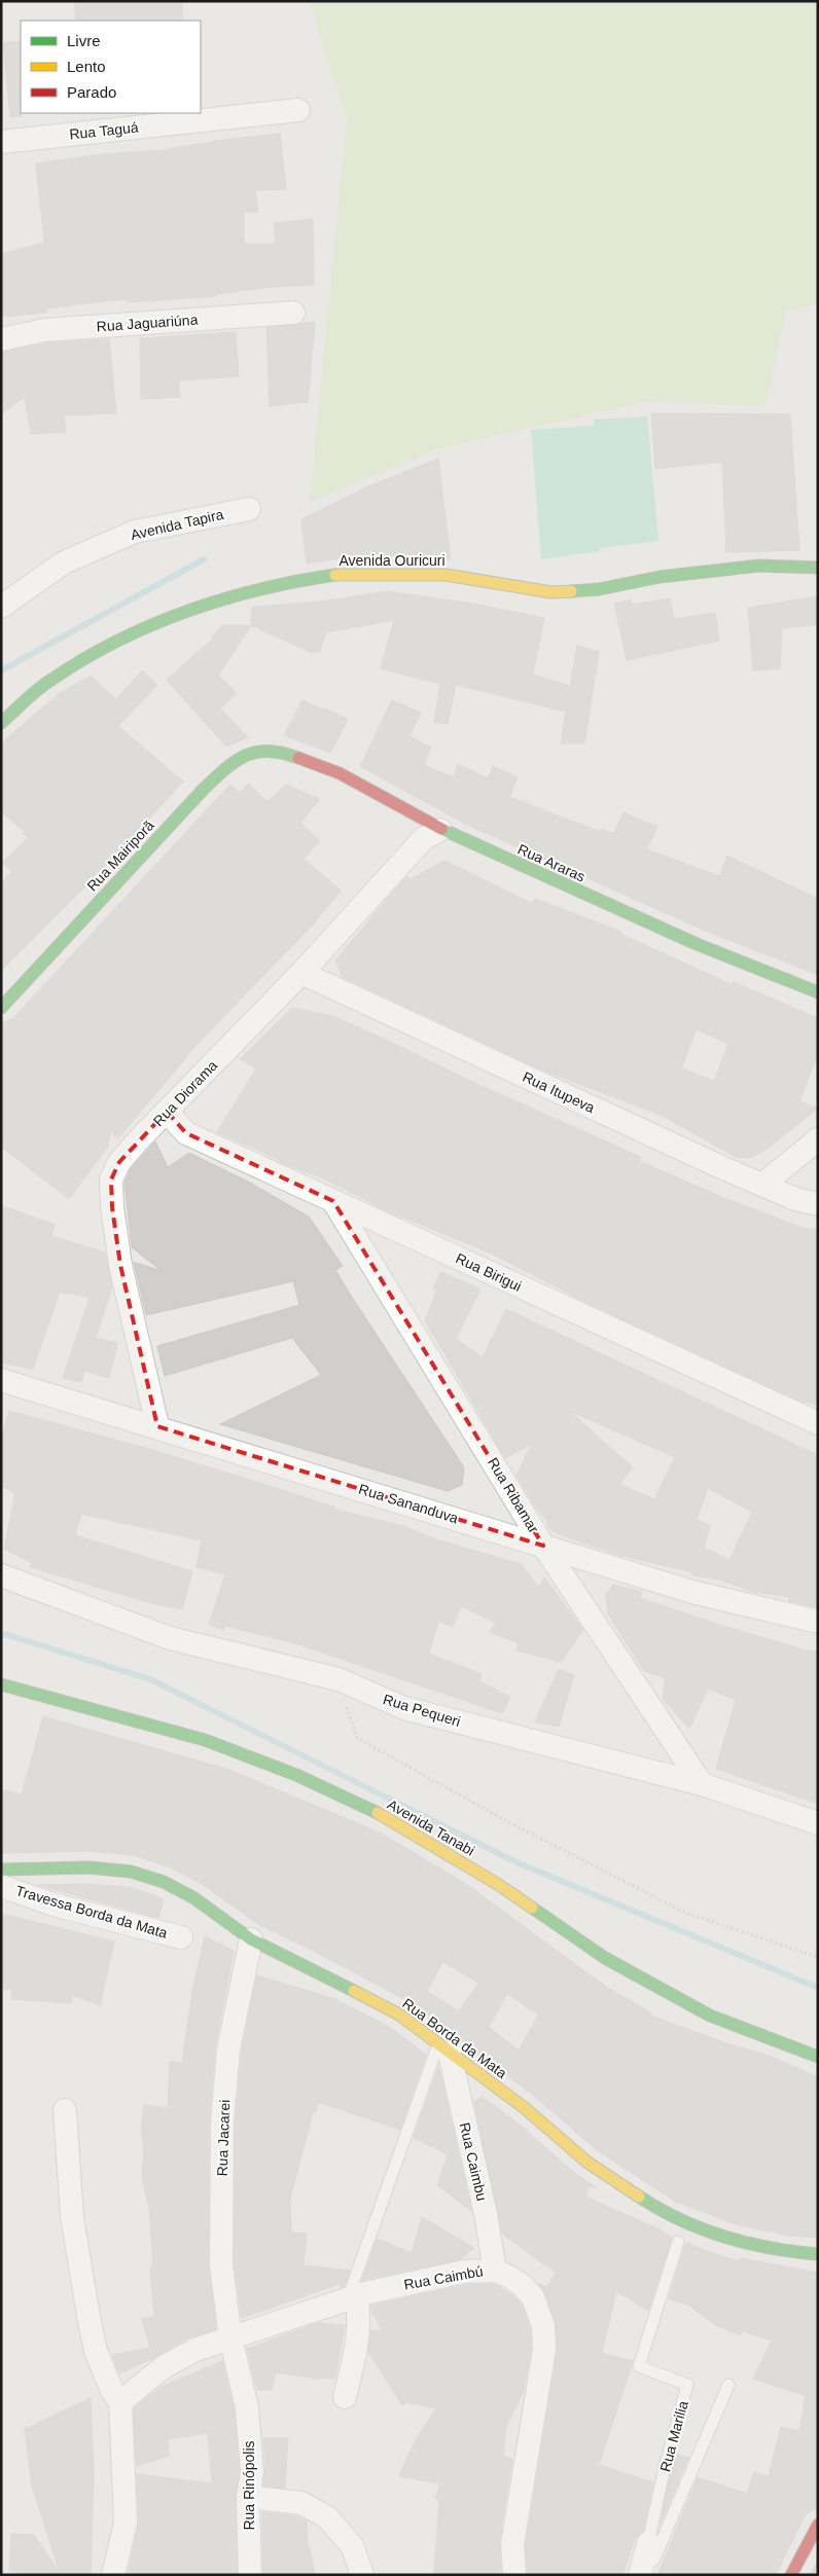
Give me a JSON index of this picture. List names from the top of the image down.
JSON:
{
  "streets": {
    "street": [
      "Rua Taguá",
      "Rua Jaguariúna",
      "Avenida Tapira",
      "Avenida Ouricuri",
      "Rua Mairiporã",
      "Rua Araras",
      "Rua Itupeva",
      "Rua Diorama",
      "Rua Birigui",
      "Rua Ribamar",
      "Rua Sananduva",
      "Rua Pequeri",
      "Avenida Tanabi",
      "Travessa Borda da Mata",
      "Rua Borda da Mata",
      "Rua Jacarei",
      "Rua Caimbu",
      "Rua Caimbú",
      "Rua Marilia",
      "Rua Rinópolis"
    ]
  },
  "crossings": [
    ["Rua Mairiporã", "Rua Araras"],
    ["Rua Araras", "Rua Diorama"],
    ["Rua Itupeva", "Rua Diorama"],
    ["Rua Diorama", "Rua Birigui"],
    ["Rua Diorama", "Rua Sananduva"],
    ["Rua Birigui", "Rua Ribamar"],
    ["Rua Ribamar", "Rua Sananduva"],
    ["Rua Ribamar", "Rua Pequeri"],
    ["Rua Borda da Mata", "Rua Jacarei"],
    ["Rua Borda da Mata", "Rua Caimbu"],
    ["Rua Jacarei", "Rua Caimbú"],
    ["Rua Jacarei", "Rua Rinópolis"],
    ["Rua Caimbu", "Rua Caimbú"],
    ["Rua Caimbú", "Rua Rinópolis"]
  ],
  "legend": ["Livre", "Lento", "Parado"]
}
